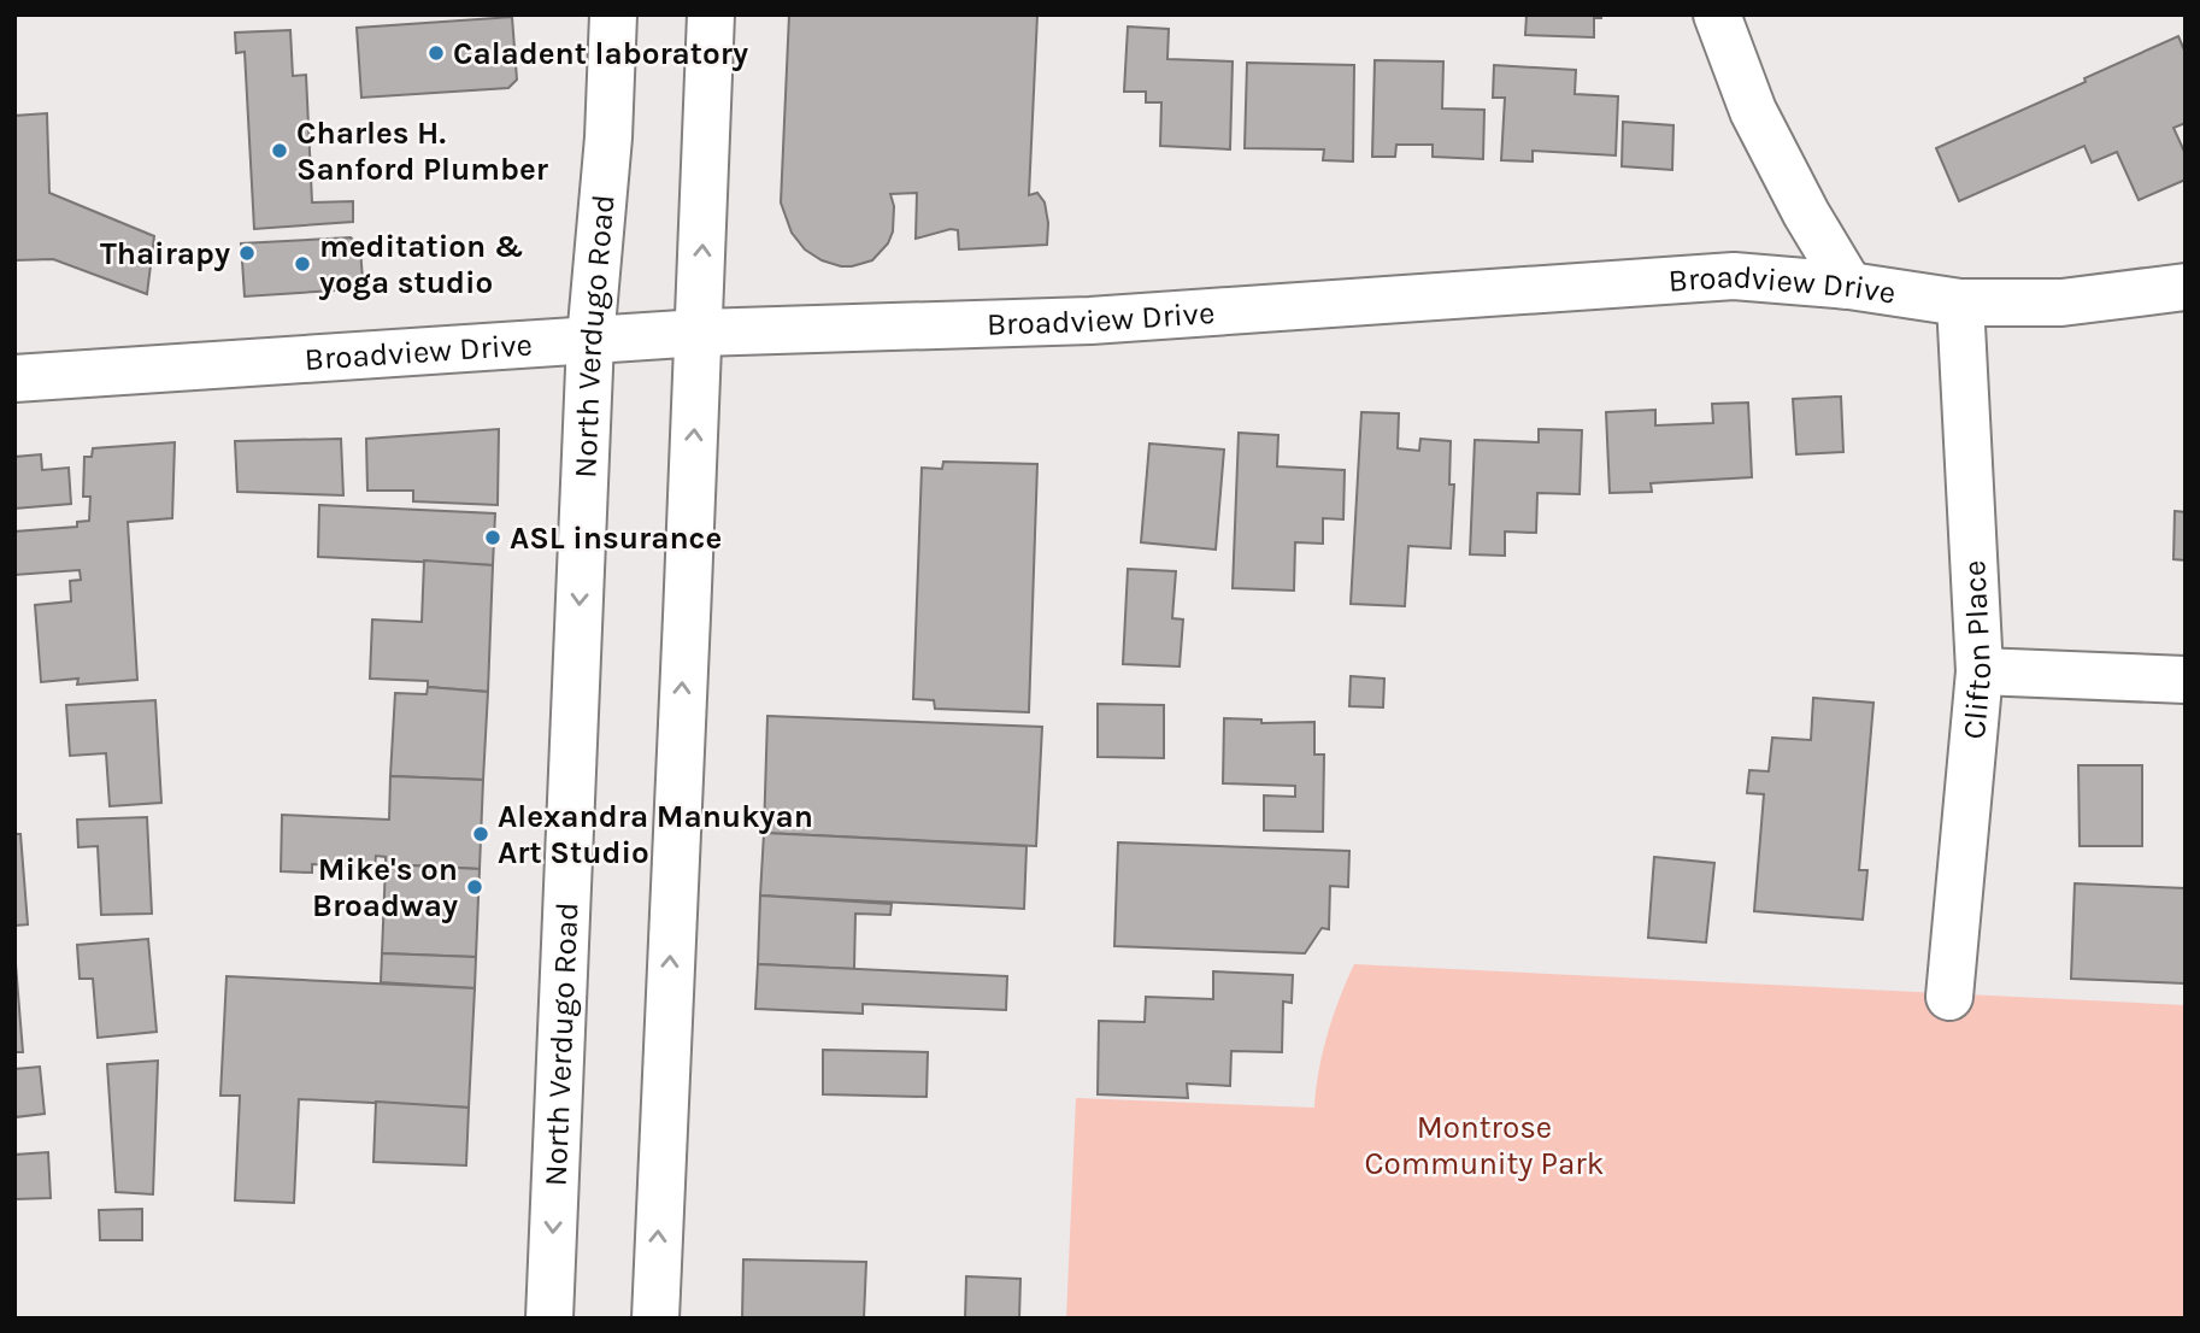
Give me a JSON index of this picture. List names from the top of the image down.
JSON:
{
  "streets": {
    "street": ["Broadview Drive", "North Verdugo Road", "Clifton Place"]
  },
  "crossings": [
    ["Broadview Drive", "North Verdugo Road"],
    ["Broadview Drive", "Clifton Place"]
  ],
  "parks": ["Montrose Community Park"],
  "places": [
    "Caladent laboratory",
    "Charles H. Sanford Plumber",
    "Thairapy",
    "meditation & yoga studio",
    "ASL insurance",
    "Alexandra Manukyan Art Studio",
    "Mike's on Broadway"
  ]
}
